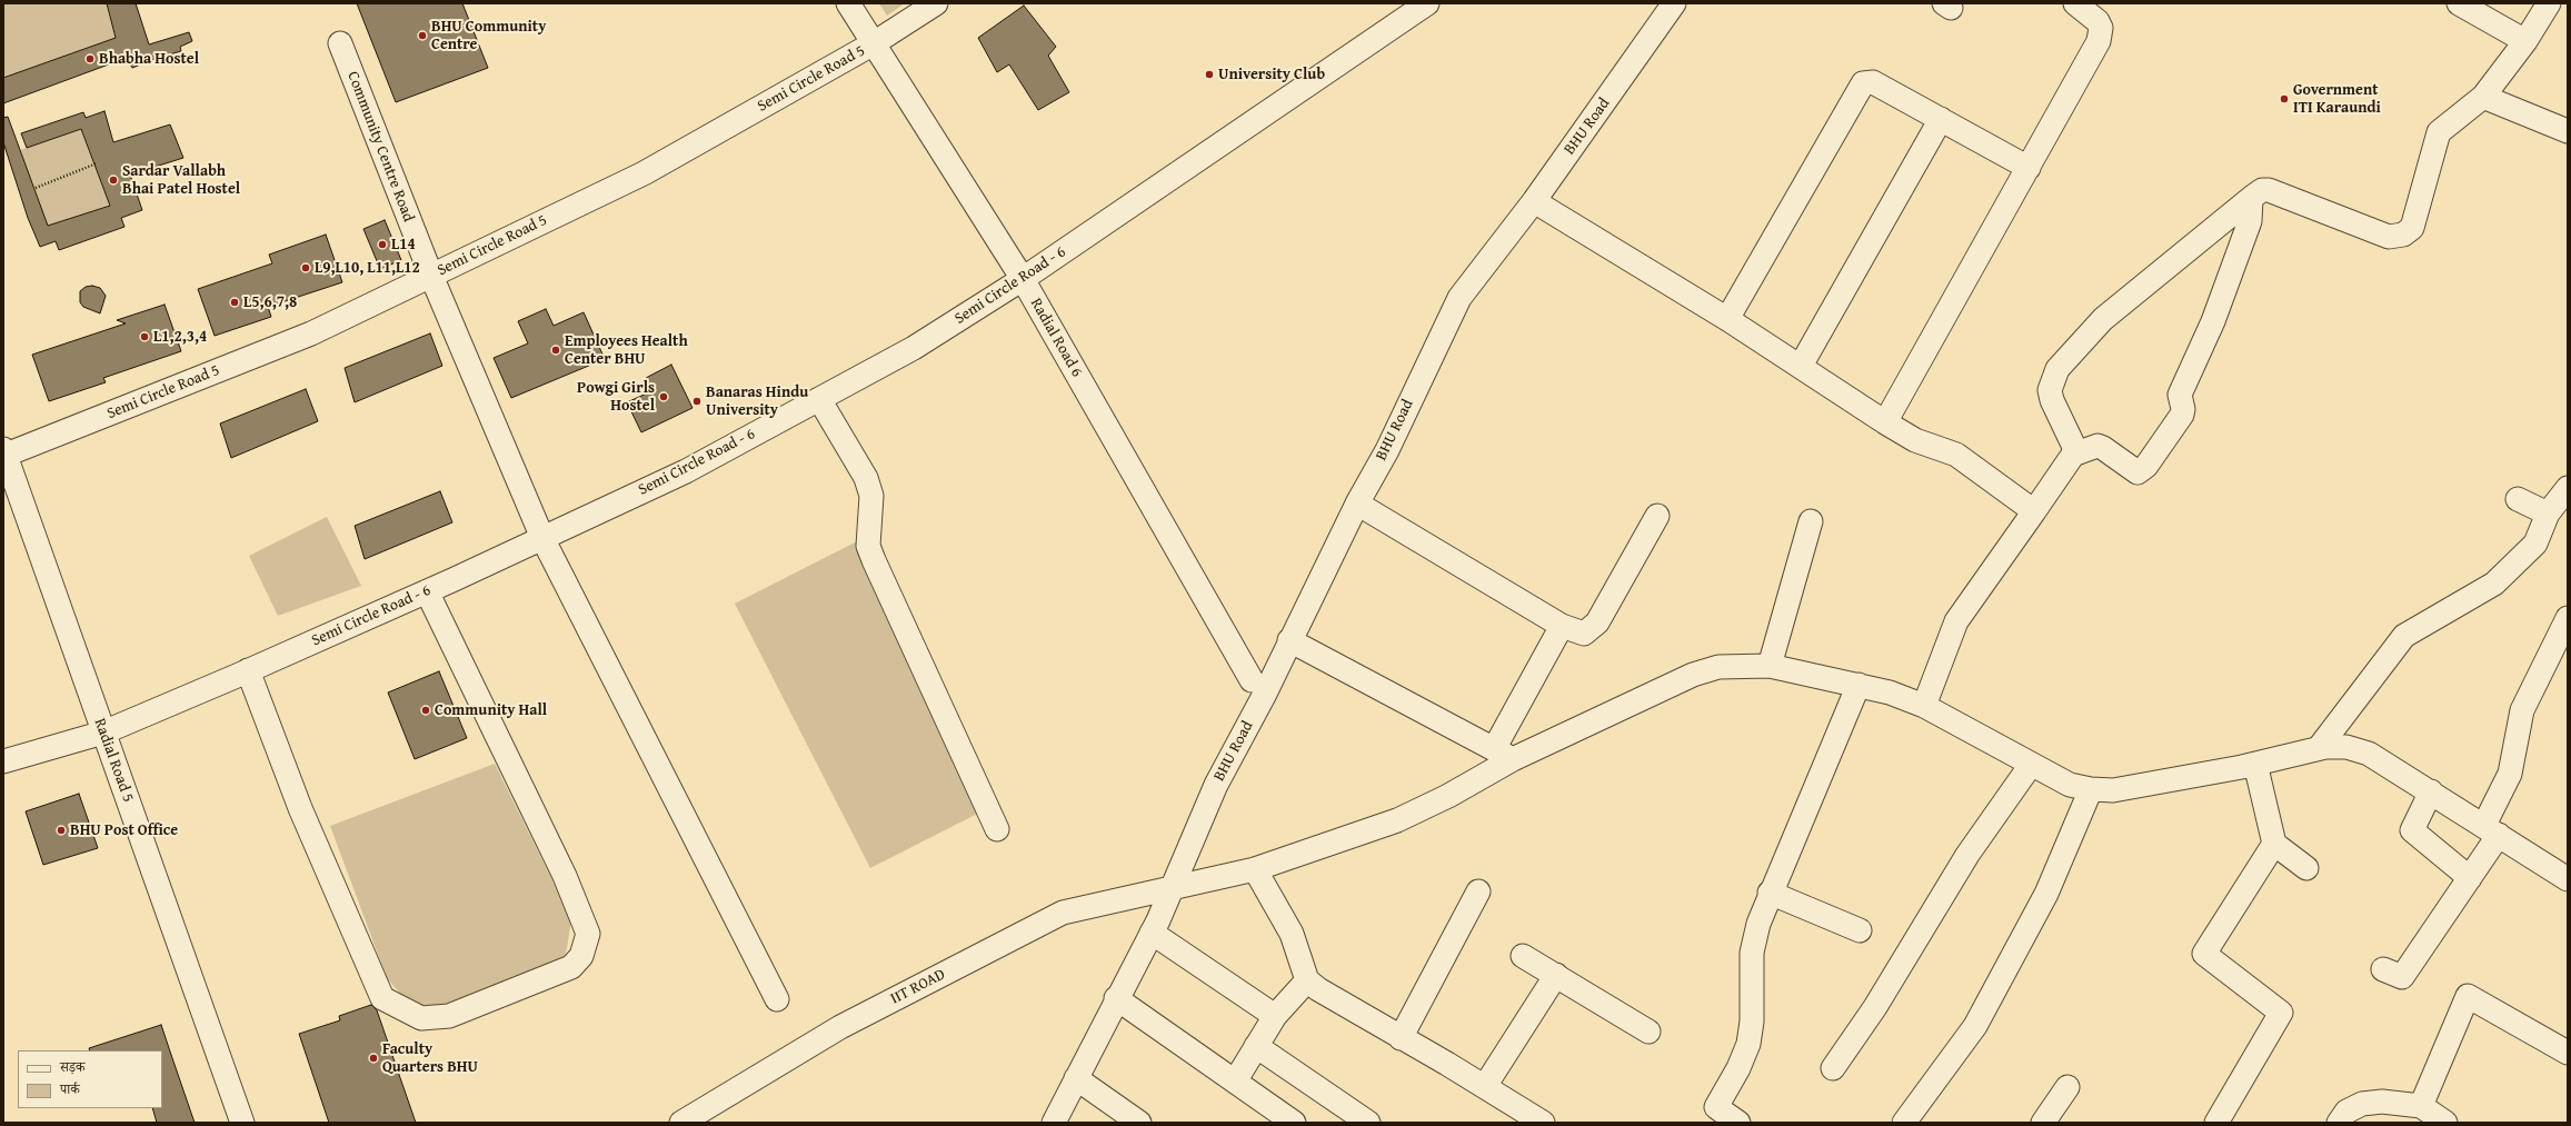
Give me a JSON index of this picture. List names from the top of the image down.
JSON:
{
  "streets": {
    "street": [
      "Semi Circle Road 5",
      "BHU Road",
      "Community Centre Road",
      "Semi Circle Road - 6",
      "Radial Road 6",
      "Radial Road 5",
      "IIT ROAD"
    ]
  },
  "crossings": [
    ["Semi Circle Road 5", "Community Centre Road"],
    ["Semi Circle Road 5", "Radial Road 6"],
    ["Semi Circle Road 5", "Radial Road 5"],
    ["BHU Road", "IIT ROAD"],
    ["Community Centre Road", "Semi Circle Road - 6"],
    ["Semi Circle Road - 6", "Radial Road 6"],
    ["Semi Circle Road - 6", "Radial Road 5"]
  ],
  "places": [
    "BHU Community Centre",
    "Bhabha Hostel",
    "University Club",
    "Government ITI Karaundi",
    "Sardar Vallabh Bhai Patel Hostel",
    "L14",
    "L9,L10, L11,L12",
    "L5,6,7,8",
    "L1,2,3,4",
    "Employees Health Center BHU",
    "Powgi Girls Hostel",
    "Banaras Hindu University",
    "Community Hall",
    "BHU Post Office",
    "Faculty Quarters BHU"
  ],
  "legend": ["सड़क", "पार्क"]
}
